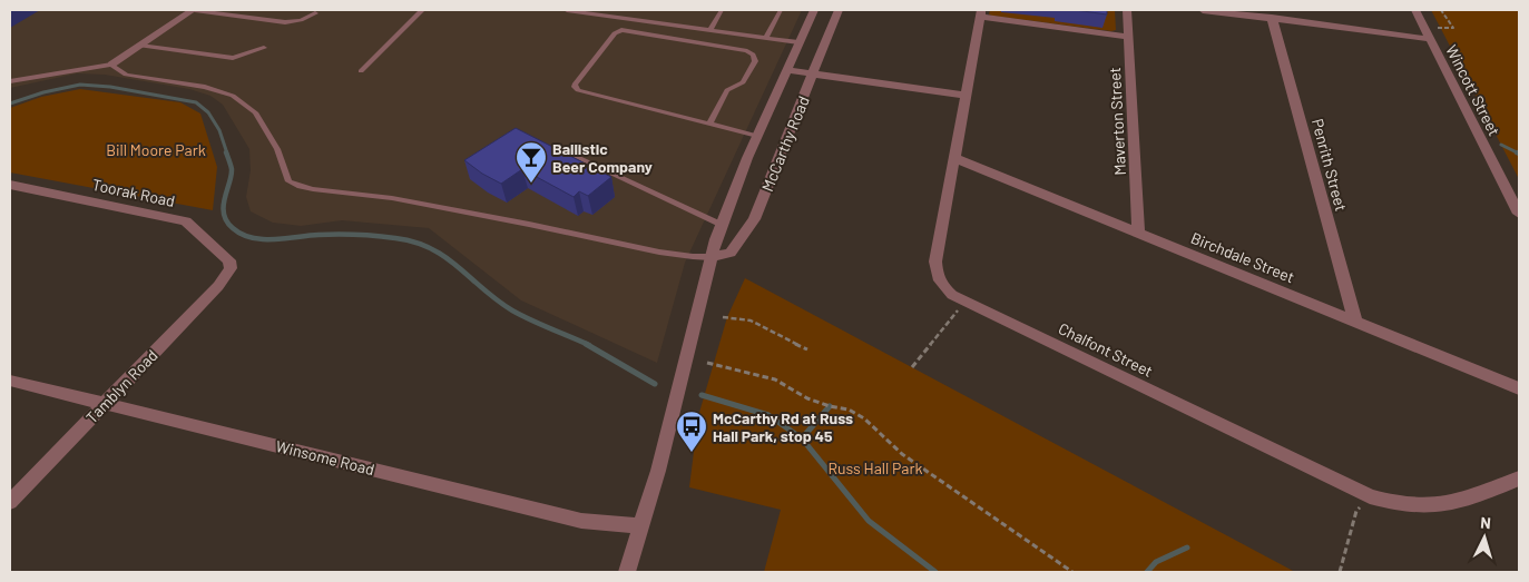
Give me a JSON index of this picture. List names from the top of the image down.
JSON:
{
  "streets": {
    "street": [
      "Wincott Street",
      "Maverton Street",
      "McCarthy Road",
      "Penrith Street",
      "Toorak Road",
      "Birchdale Street",
      "Chalfont Street",
      "Tamblyn Road",
      "Winsome Road"
    ]
  },
  "crossings": [
    ["Maverton Street", "Birchdale Street"],
    ["McCarthy Road", "Winsome Road"],
    ["Penrith Street", "Birchdale Street"],
    ["Toorak Road", "Tamblyn Road"],
    ["Birchdale Street", "Chalfont Street"],
    ["Tamblyn Road", "Winsome Road"]
  ],
  "parks": ["Bill Moore Park", "Russ Hall Park"],
  "places": {
    "bar": ["Ballistic Beer Company"],
    "bus stop": ["McCarthy Rd at Russ Hall Park, stop 45"]
  },
  "north": "top"
}
